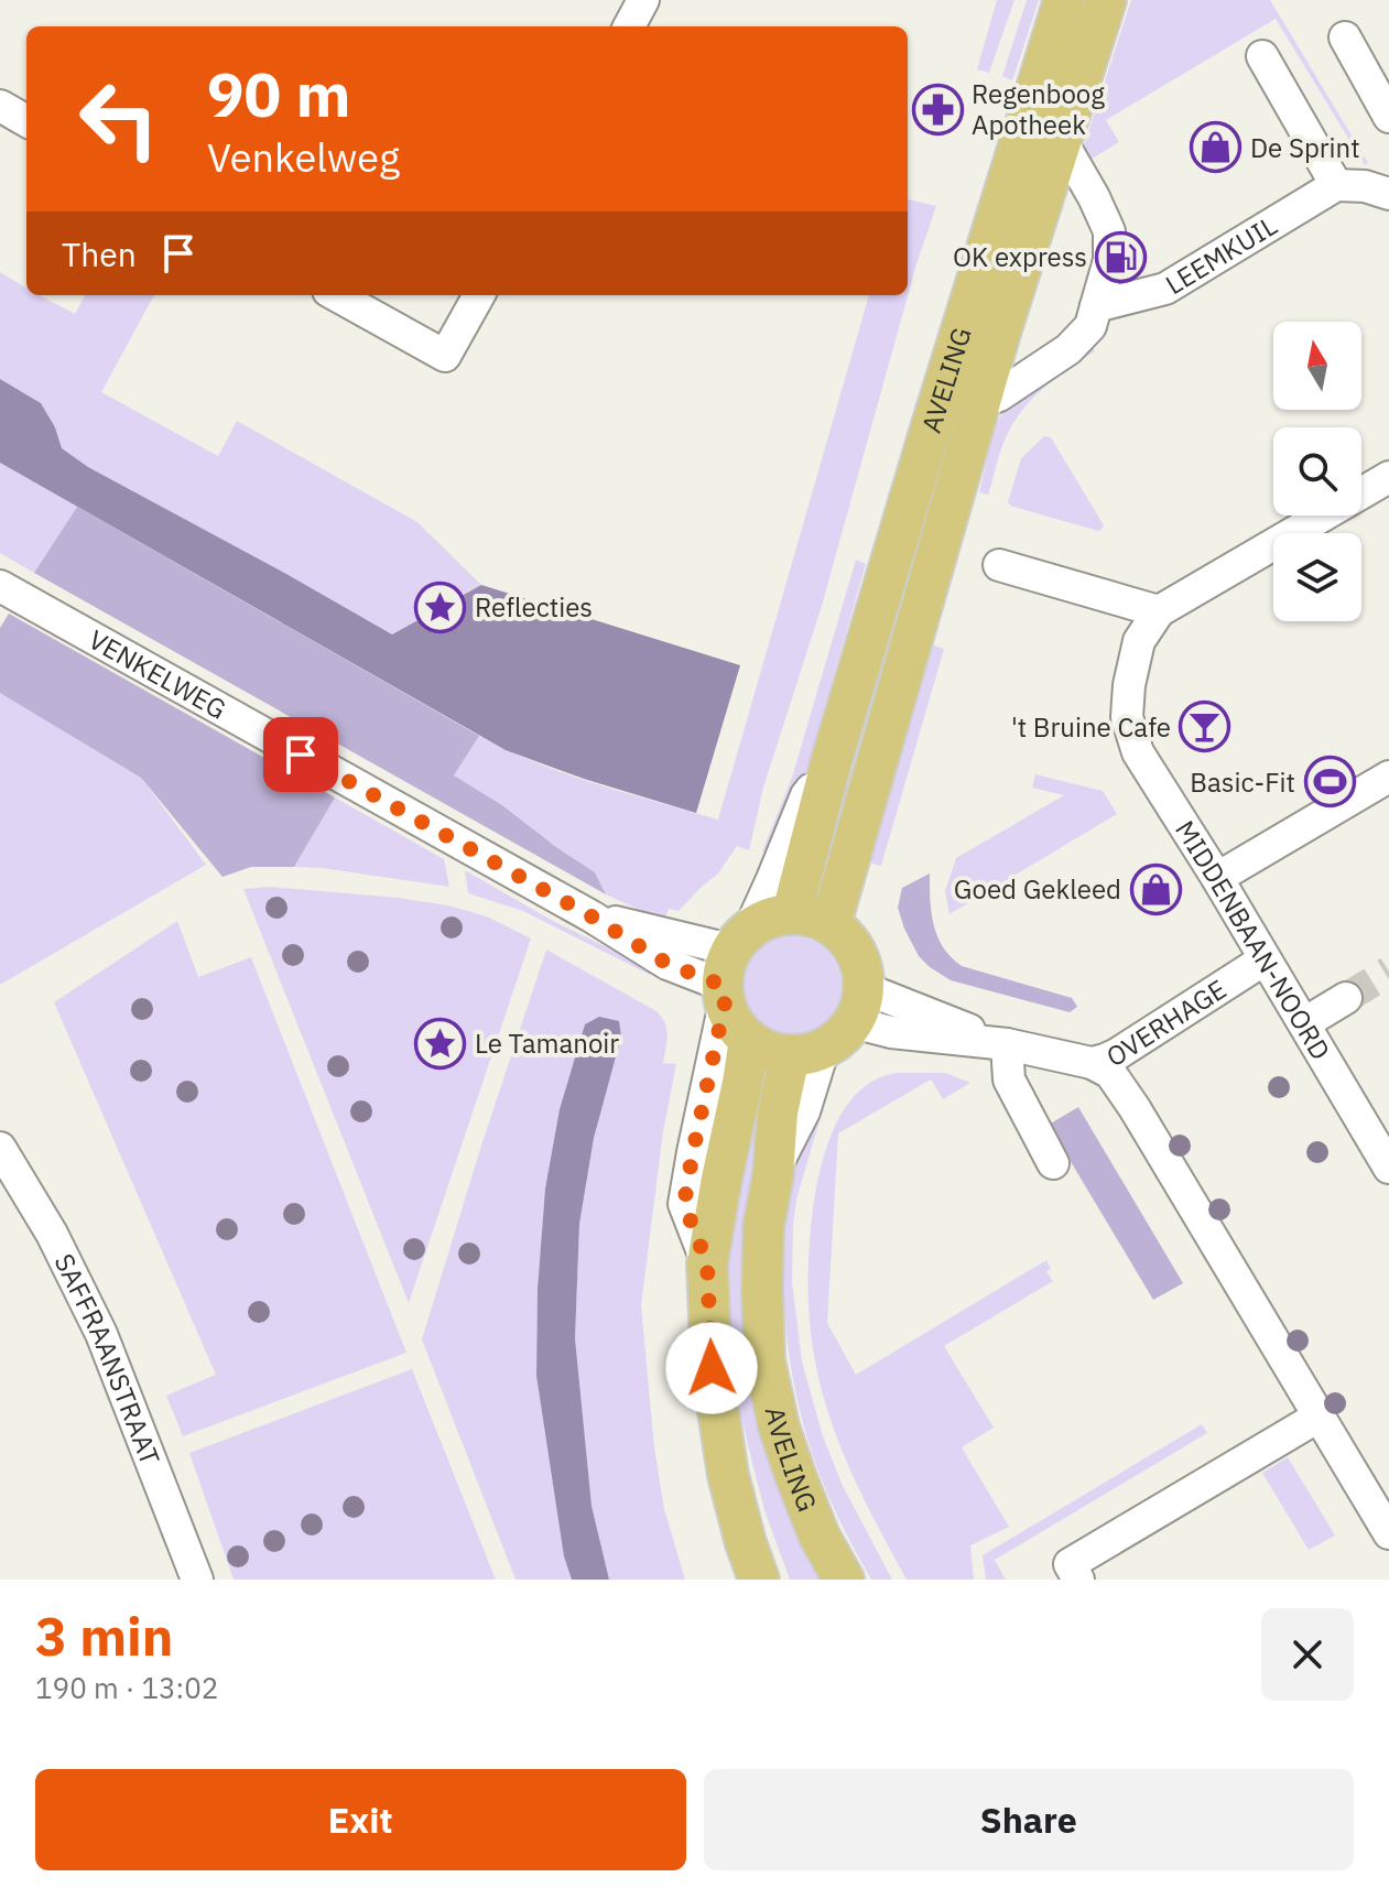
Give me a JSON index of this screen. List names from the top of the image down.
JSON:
{
  "streets": {
    "main road": ["AVELING"],
    "street": [
      "LEEMKUIL",
      "VENKELWEG",
      "MIDDENBAAN-NOORD",
      "OVERHAGE",
      "SAFFRAANSTRAAT"
    ]
  },
  "crossings": [
    ["LEEMKUIL", "AVELING"],
    ["AVELING", "VENKELWEG"],
    ["AVELING", "OVERHAGE"],
    ["VENKELWEG", "OVERHAGE"],
    ["MIDDENBAAN-NOORD", "OVERHAGE"]
  ],
  "places": {
    "pharmacy": ["Regenboog Apotheek"],
    "shop": ["De Sprint", "Goed Gekleed"],
    "fuel station": ["OK express"],
    "place": ["Reflecties", "Le Tamanoir"],
    "bar": ["'t Bruine Cafe"],
    "sports": ["Basic-Fit"]
  },
  "north": "top",
  "page": {
    "turn": ["90 m", "Venkelweg"],
    "then": "Then",
    "heading": ["3 min", "190 m · 13:02"],
    "buttons": ["Exit", "Share"]
  }
}
